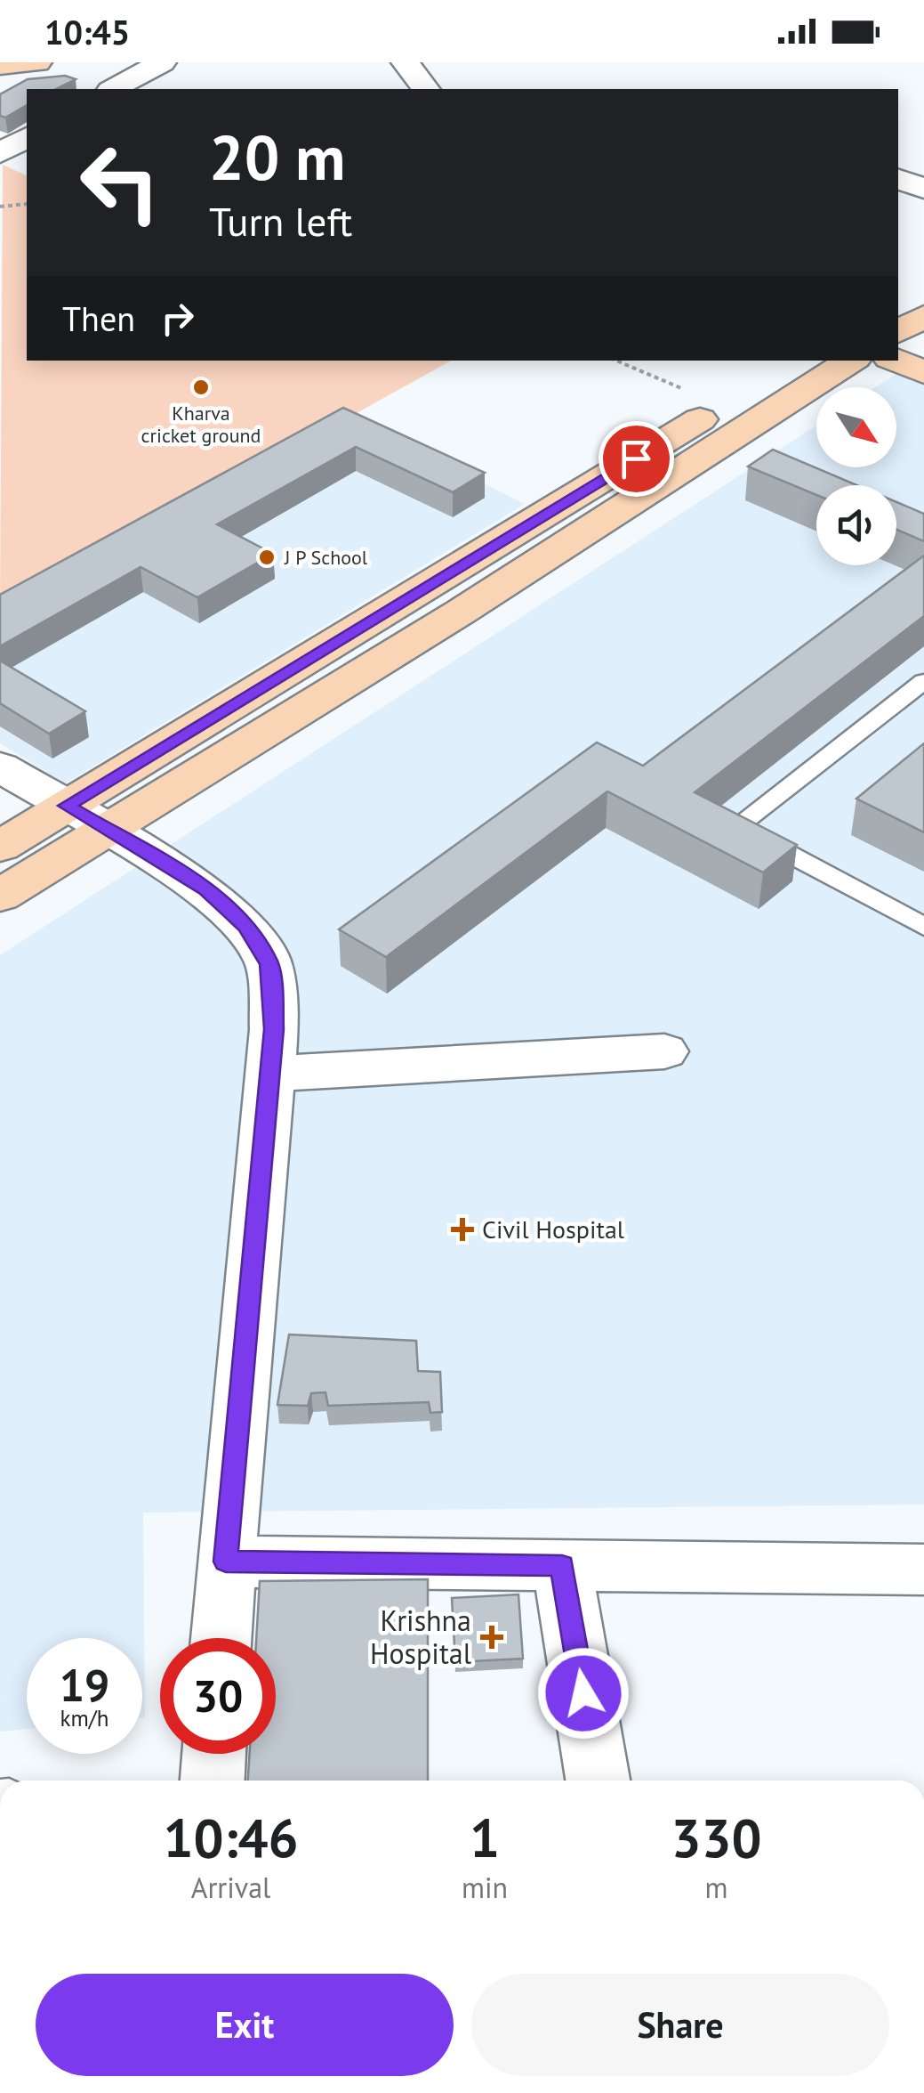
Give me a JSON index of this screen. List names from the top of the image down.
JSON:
{
  "places": {
    "other": ["Kharva cricket ground", "J P School"],
    "health": ["Civil Hospital", "Krishna Hospital"]
  },
  "north": "bottom right",
  "page": {
    "status": "10:45",
    "turn": ["20 m", "Turn left"],
    "then": "Then",
    "speed": "19 km/h",
    "limit": "30",
    "eta": [
      "10:46",
      "Arrival",
      "1",
      "min",
      "330",
      "m"
    ],
    "buttons": ["Exit", "Share"]
  }
}
